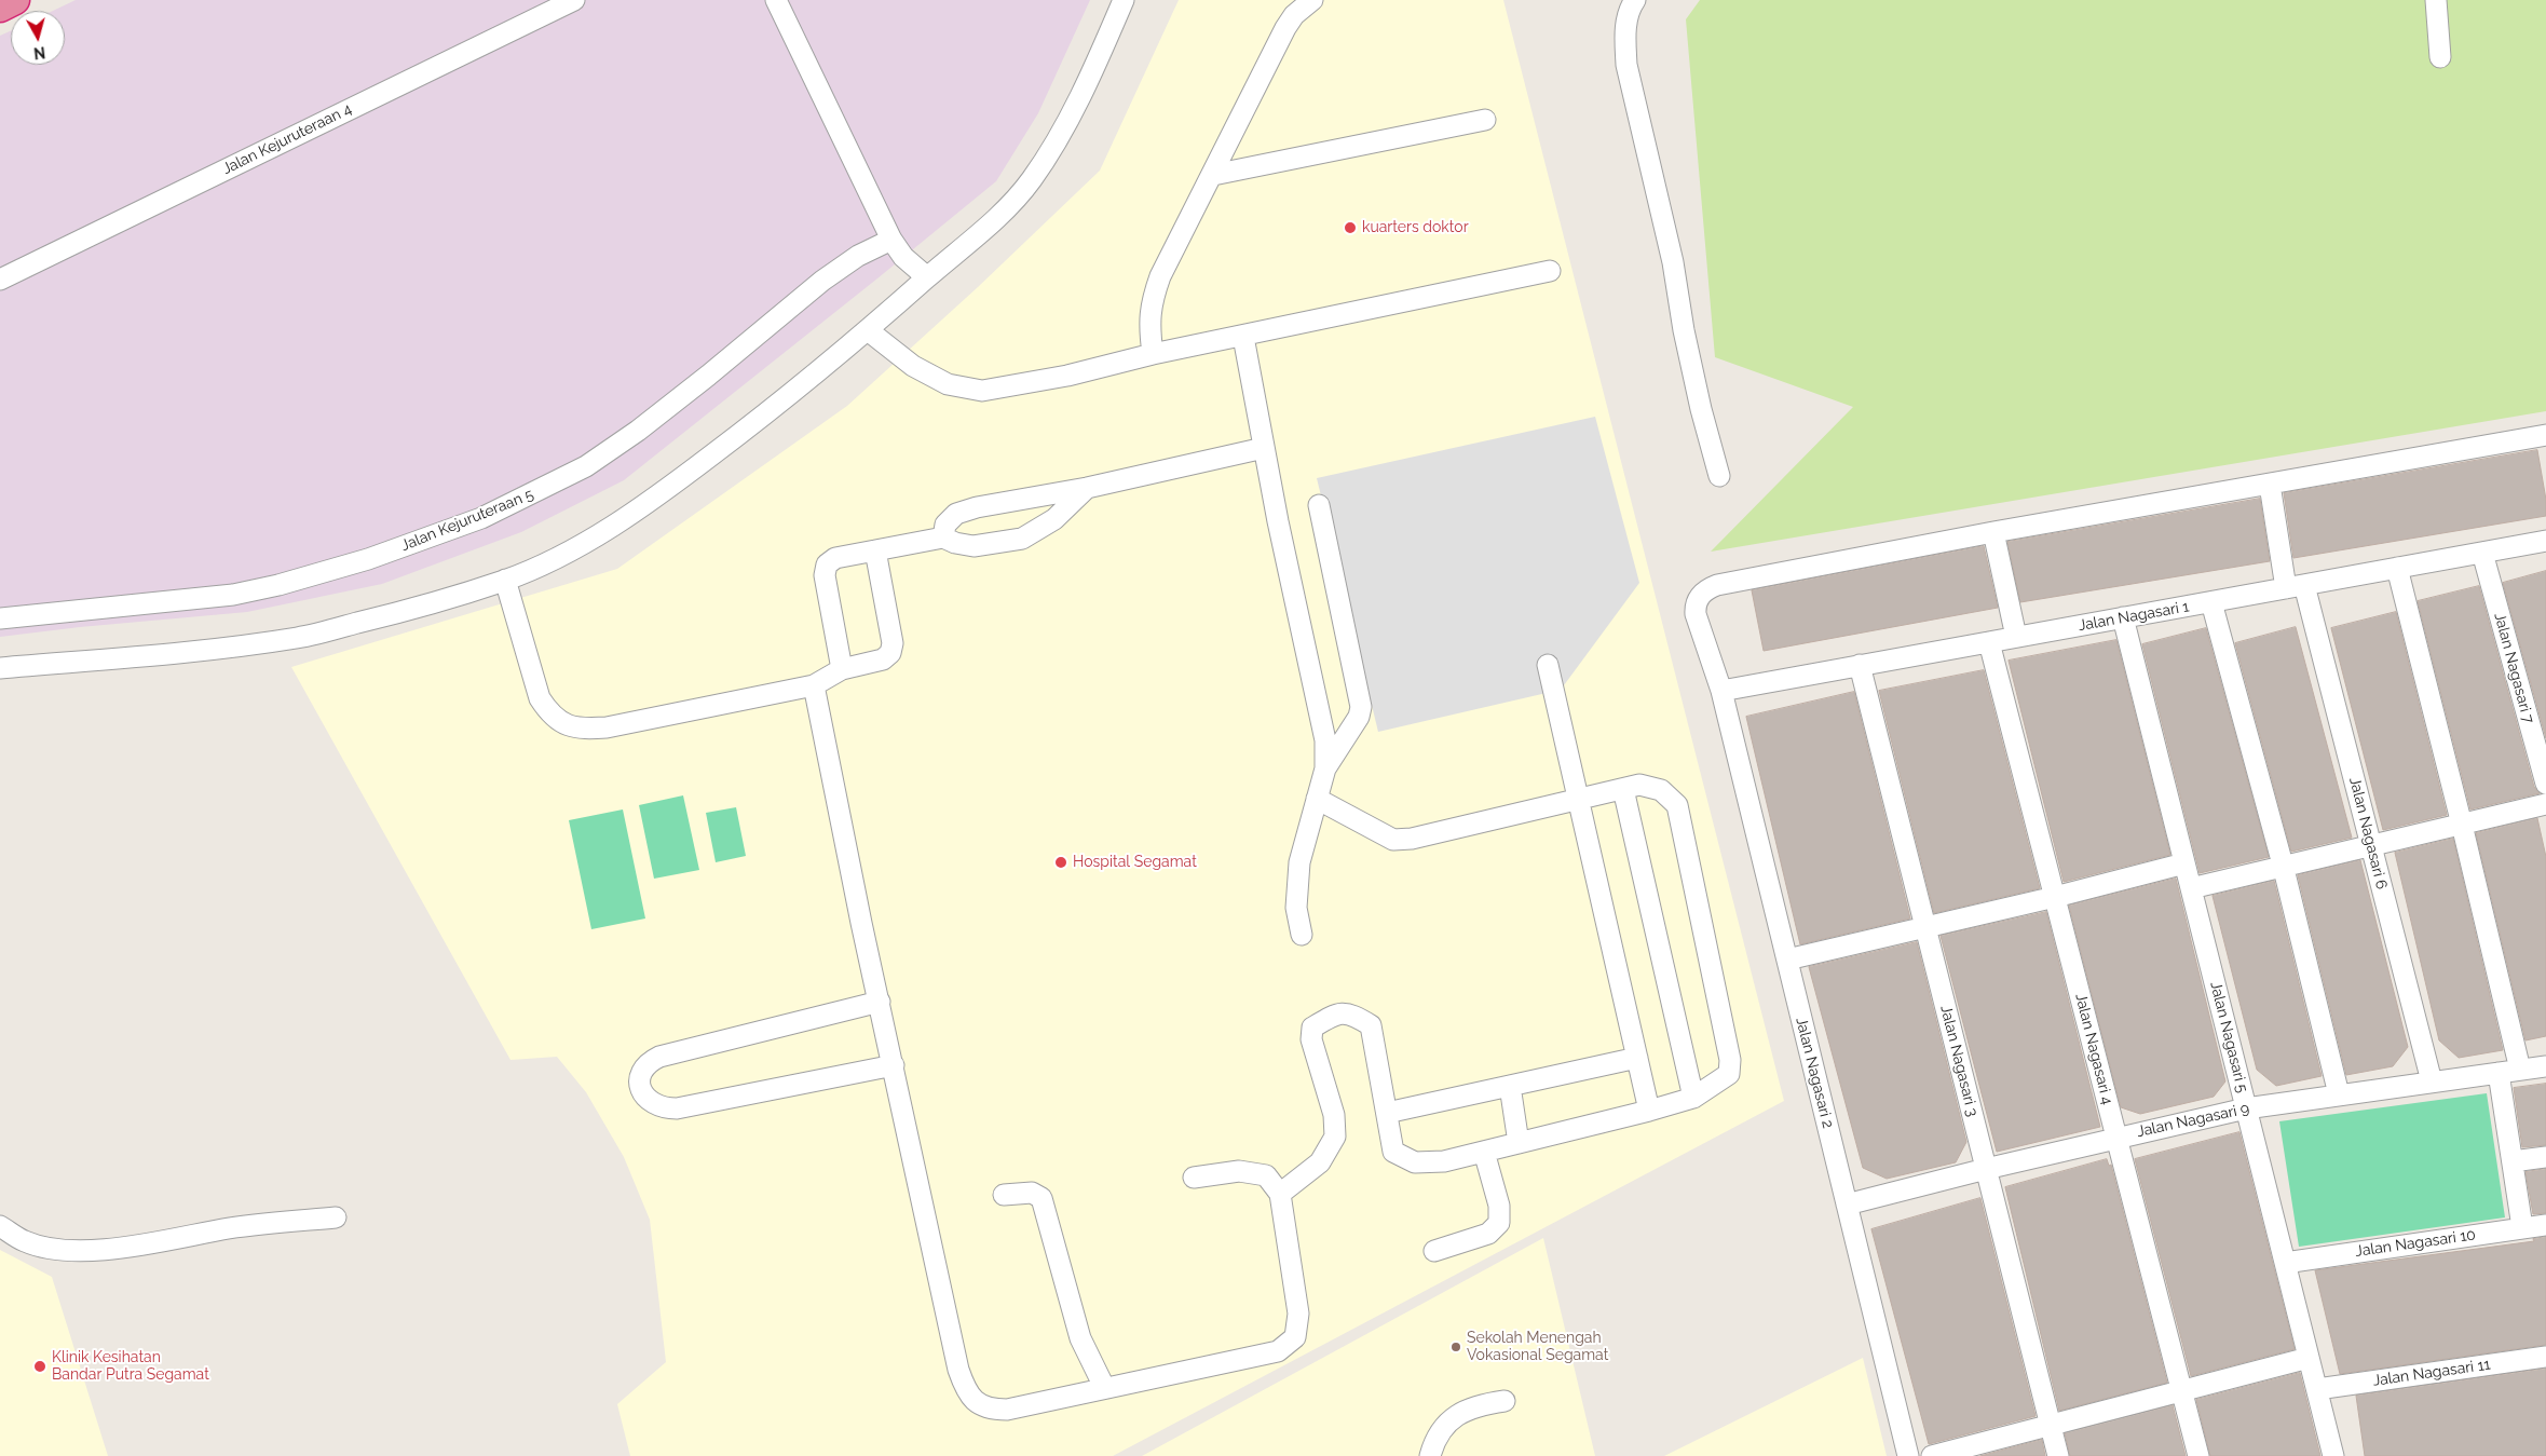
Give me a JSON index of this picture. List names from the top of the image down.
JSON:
{
  "streets": {
    "street": [
      "Jalan Kejuruteraan 4",
      "Jalan Kejuruteraan 5",
      "Jalan Nagasari 1",
      "Jalan Nagasari 7",
      "Jalan Nagasari 6",
      "Jalan Nagasari 5",
      "Jalan Nagasari 4",
      "Jalan Nagasari 3",
      "Jalan Nagasari 2",
      "Jalan Nagasari 9",
      "Jalan Nagasari 10",
      "Jalan Nagasari 11"
    ]
  },
  "crossings": [
    ["Jalan Nagasari 1", "Jalan Nagasari 7"],
    ["Jalan Nagasari 1", "Jalan Nagasari 6"],
    ["Jalan Nagasari 1", "Jalan Nagasari 5"],
    ["Jalan Nagasari 1", "Jalan Nagasari 4"],
    ["Jalan Nagasari 1", "Jalan Nagasari 3"],
    ["Jalan Nagasari 1", "Jalan Nagasari 2"],
    ["Jalan Nagasari 6", "Jalan Nagasari 2"],
    ["Jalan Nagasari 6", "Jalan Nagasari 9"],
    ["Jalan Nagasari 5", "Jalan Nagasari 9"],
    ["Jalan Nagasari 5", "Jalan Nagasari 10"],
    ["Jalan Nagasari 5", "Jalan Nagasari 11"],
    ["Jalan Nagasari 4", "Jalan Nagasari 9"],
    ["Jalan Nagasari 3", "Jalan Nagasari 9"],
    ["Jalan Nagasari 2", "Jalan Nagasari 9"]
  ],
  "places": [
    "kuarters doktor",
    "Hospital Segamat",
    "Sekolah Menengah Vokasional Segamat",
    "Klinik Kesihatan Bandar Putra Segamat"
  ],
  "north": "bottom"
}
